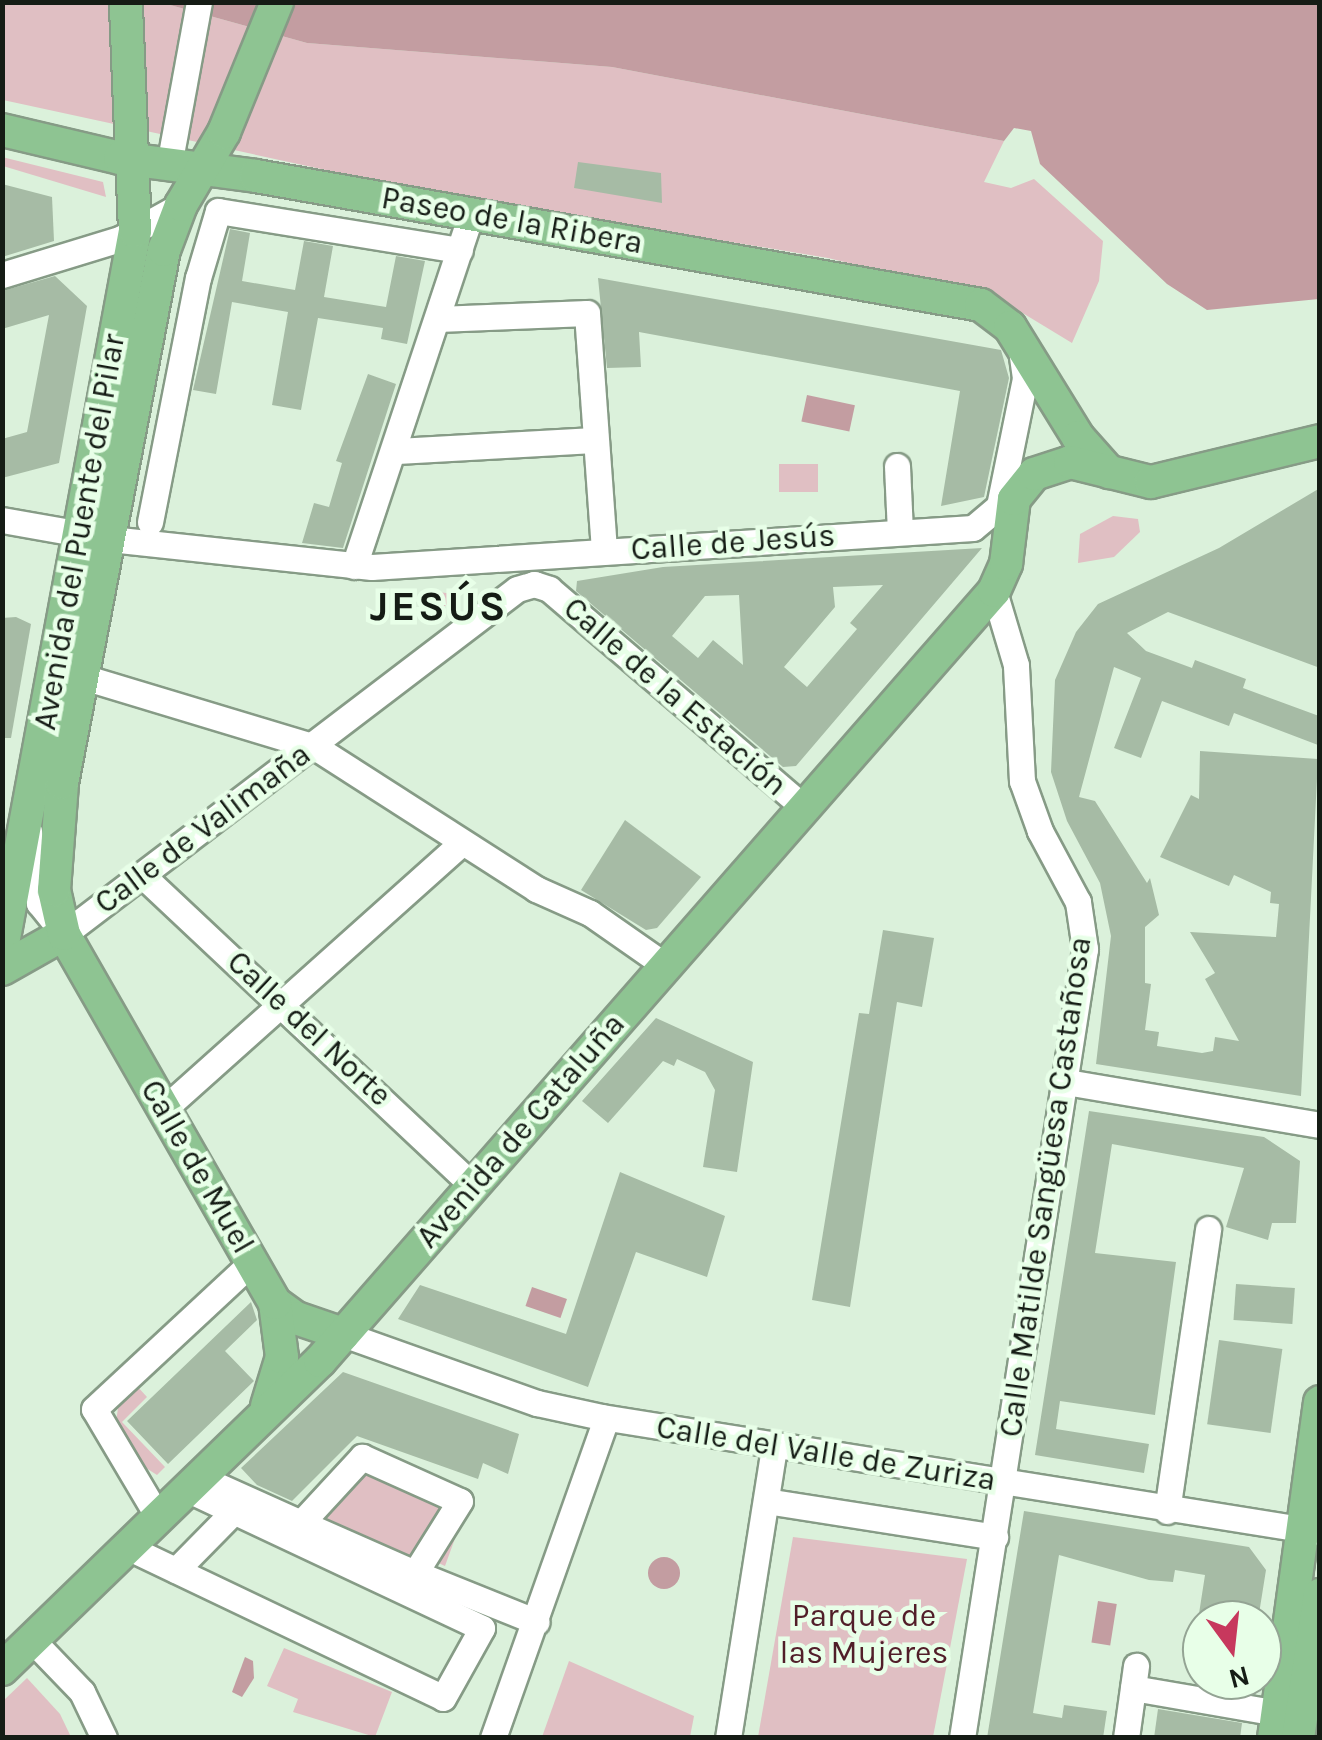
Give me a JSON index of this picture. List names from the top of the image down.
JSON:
{
  "streets": {
    "main road": [
      "Paseo de la Ribera",
      "Avenida del Puente del Pilar",
      "Avenida de Cataluña",
      "Calle de Muel"
    ],
    "street": [
      "Calle de Jesús",
      "Calle de la Estación",
      "Calle de Valimaña",
      "Calle del Norte",
      "Calle Matilde Sangüesa Castañosa",
      "Calle del Valle de Zuriza"
    ]
  },
  "crossings": [
    ["Paseo de la Ribera", "Avenida del Puente del Pilar"],
    ["Avenida del Puente del Pilar", "Calle de Jesús"],
    ["Avenida del Puente del Pilar", "Calle de Valimaña"],
    ["Avenida del Puente del Pilar", "Calle de Muel"],
    ["Calle de la Estación", "Avenida de Cataluña"],
    ["Calle de Valimaña", "Calle del Norte"],
    ["Calle de Valimaña", "Calle de Muel"],
    ["Calle del Norte", "Avenida de Cataluña"],
    ["Avenida de Cataluña", "Calle de Muel"],
    ["Avenida de Cataluña", "Calle Matilde Sangüesa Castañosa"],
    ["Avenida de Cataluña", "Calle del Valle de Zuriza"],
    ["Calle Matilde Sangüesa Castañosa", "Calle del Valle de Zuriza"]
  ],
  "districts": ["JESÚS"],
  "parks": ["Parque de las Mujeres"],
  "north": "bottom"
}
